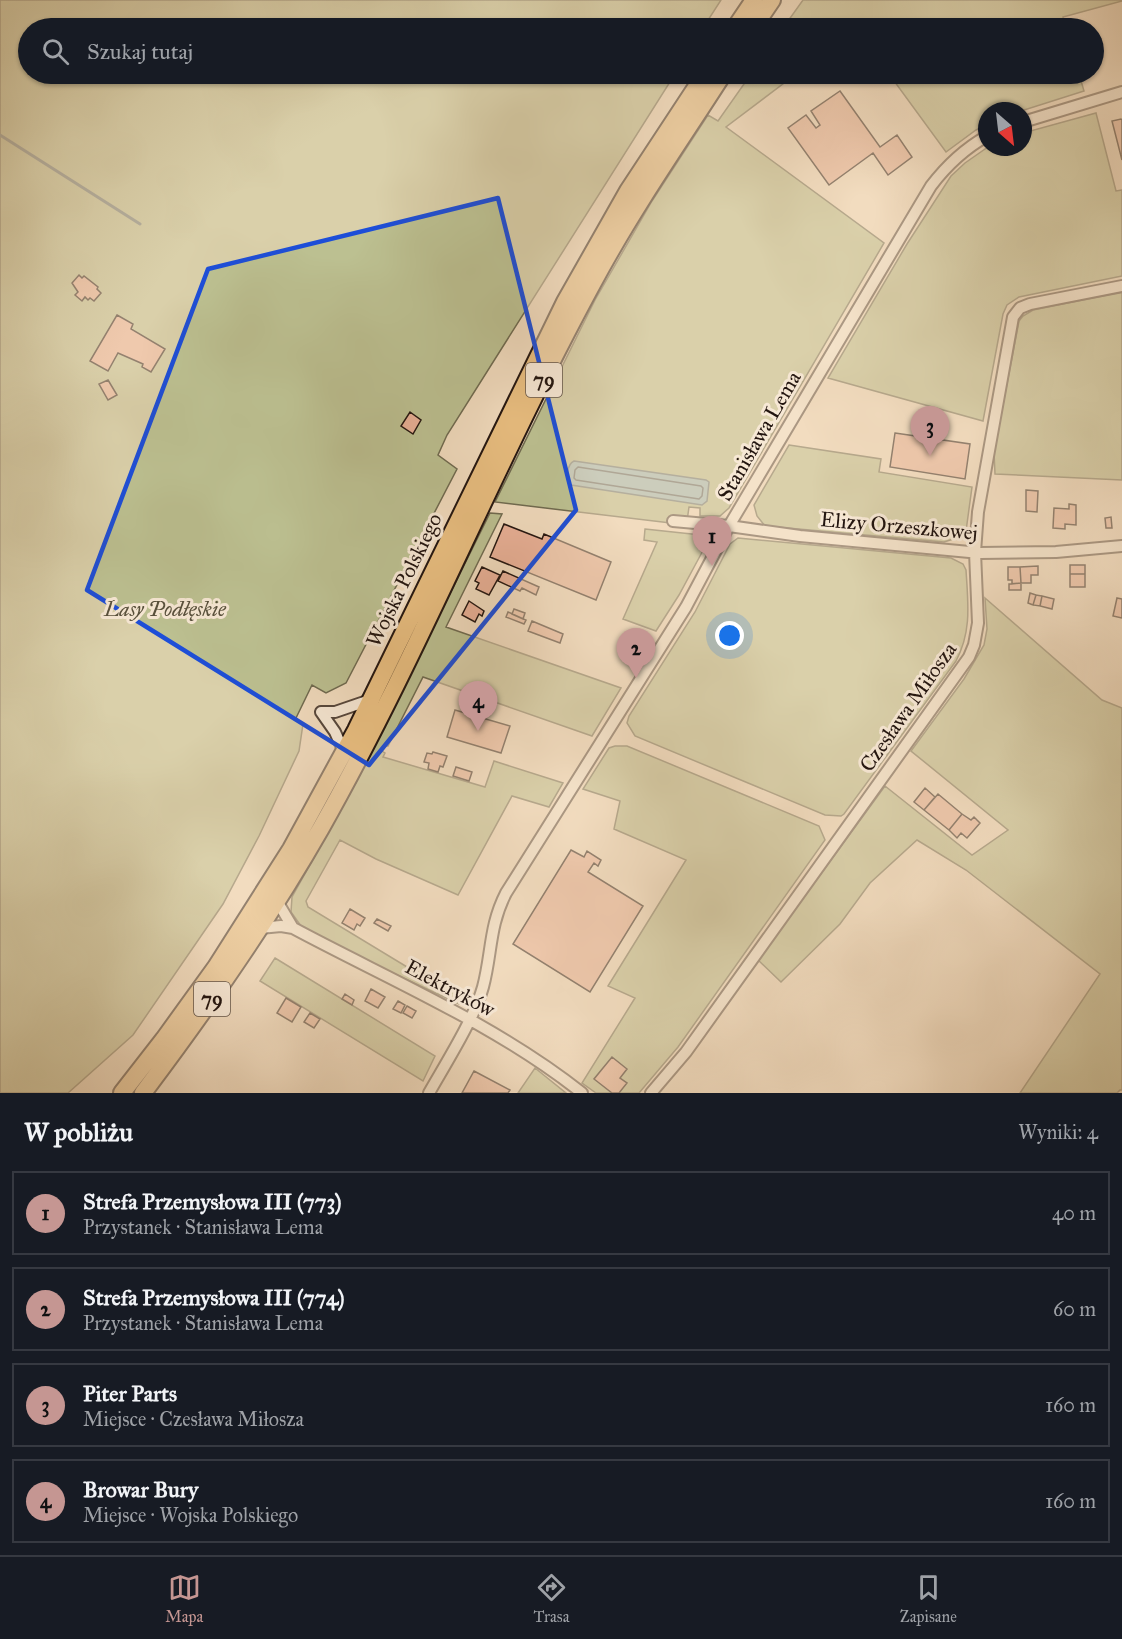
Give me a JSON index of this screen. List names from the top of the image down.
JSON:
{
  "streets": {
    "main road": ["79", "Wojska Polskiego"],
    "street": [
      "Stanisława Lema",
      "Elizy Orzeszkowej",
      "Czesława Miłosza",
      "Elektryków"
    ]
  },
  "crossings": [
    ["Stanisława Lema", "Elizy Orzeszkowej"],
    ["Stanisława Lema", "Elektryków"],
    ["Elizy Orzeszkowej", "Czesława Miłosza"],
    ["Wojska Polskiego", "Elektryków"]
  ],
  "parks": ["Lasy Podłęskie"],
  "north": "bottom right",
  "page": {
    "search": "Szukaj tutaj",
    "pins": [
      "3",
      "1",
      "2",
      "4"
    ],
    "heading": ["W pobliżu", "Wyniki: 4"],
    "list": [
      {
        "mark": "1",
        "name": "Strefa Przemysłowa III (773)",
        "note": "Przystanek · Stanisława Lema",
        "value": "40 m"
      },
      {
        "mark": "2",
        "name": "Strefa Przemysłowa III (774)",
        "note": "Przystanek · Stanisława Lema",
        "value": "60 m"
      },
      {
        "mark": "3",
        "name": "Piter Parts",
        "note": "Miejsce · Czesława Miłosza",
        "value": "160 m"
      },
      {
        "mark": "4",
        "name": "Browar Bury",
        "note": "Miejsce · Wojska Polskiego",
        "value": "160 m"
      }
    ],
    "nav": ["Mapa", "Trasa", "Zapisane"]
  }
}
